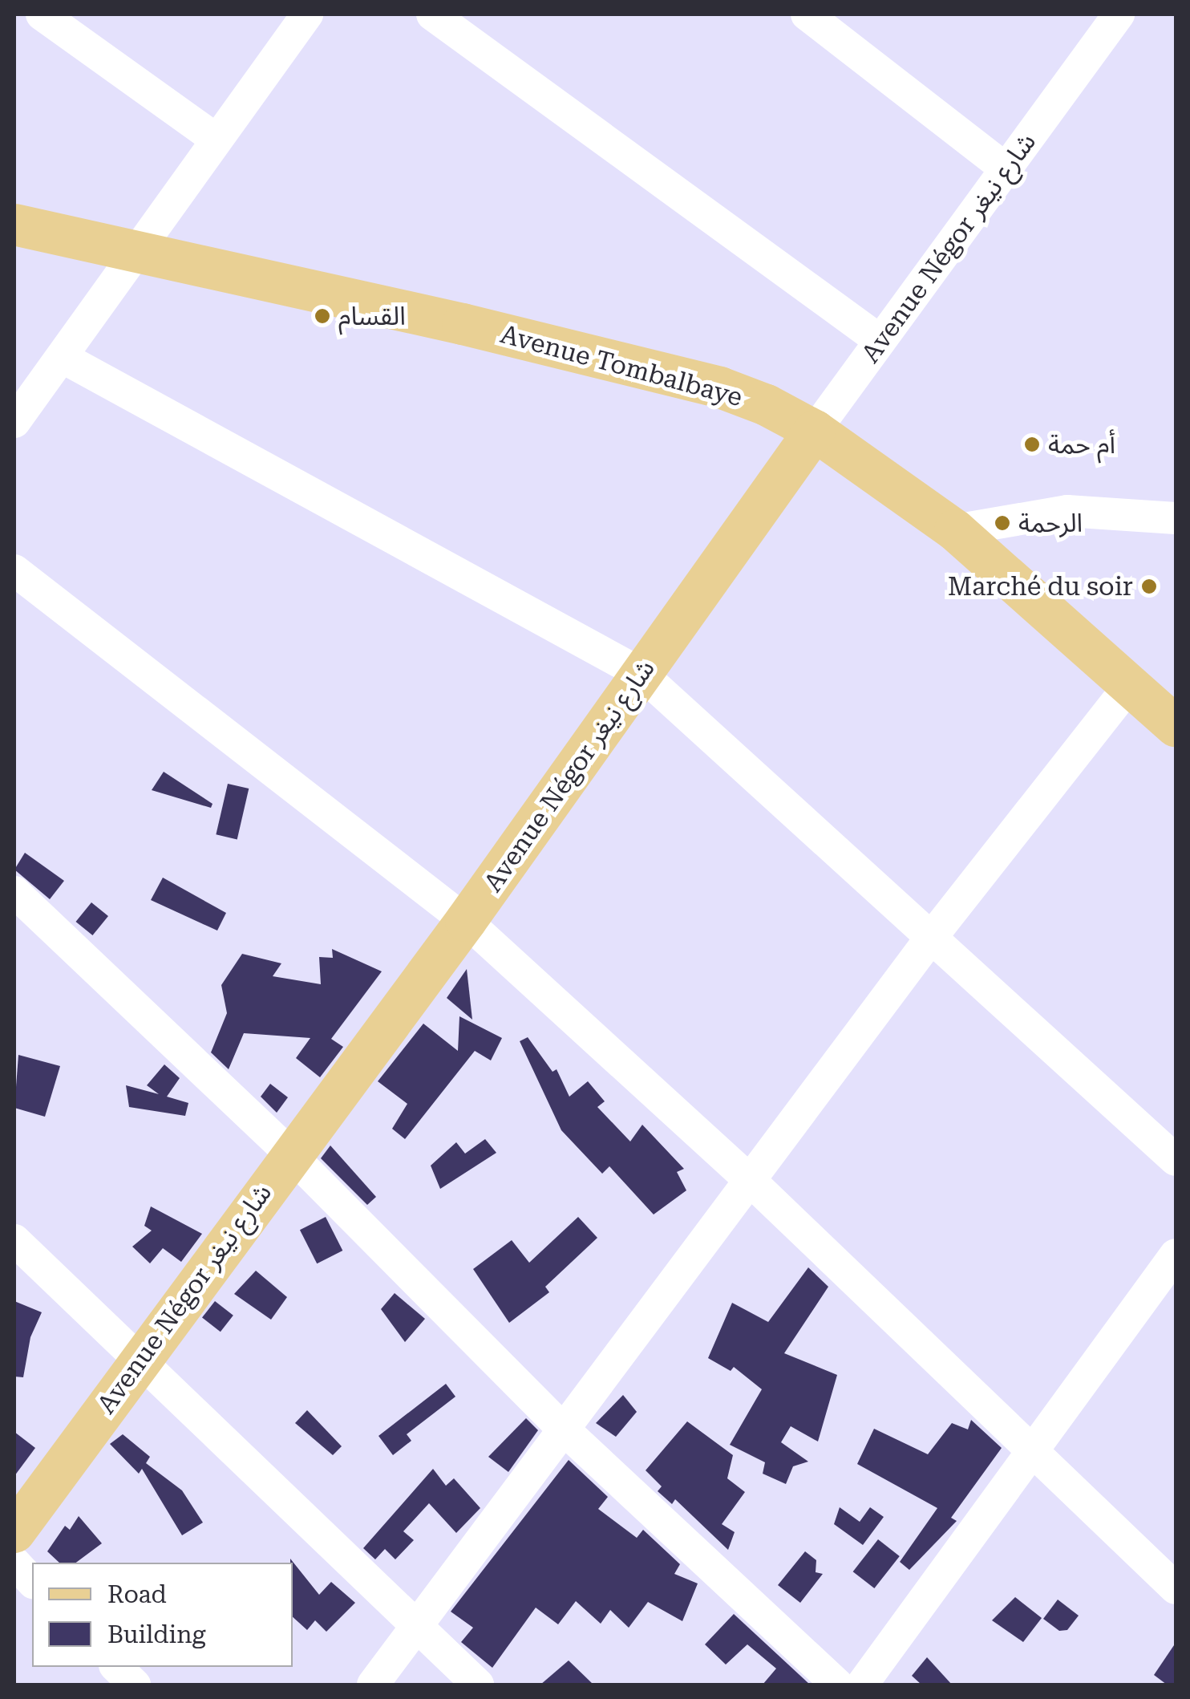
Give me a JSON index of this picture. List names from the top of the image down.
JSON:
{
  "streets": {
    "main road": ["Avenue Négor شارع نيغر", "Avenue Tombalbaye"]
  },
  "crossings": [
    ["Avenue Négor شارع نيغر", "Avenue Tombalbaye"]
  ],
  "places": [
    "القسام",
    "أم حمة",
    "الرحمة",
    "Marché du soir"
  ],
  "legend": ["Road", "Building"]
}
